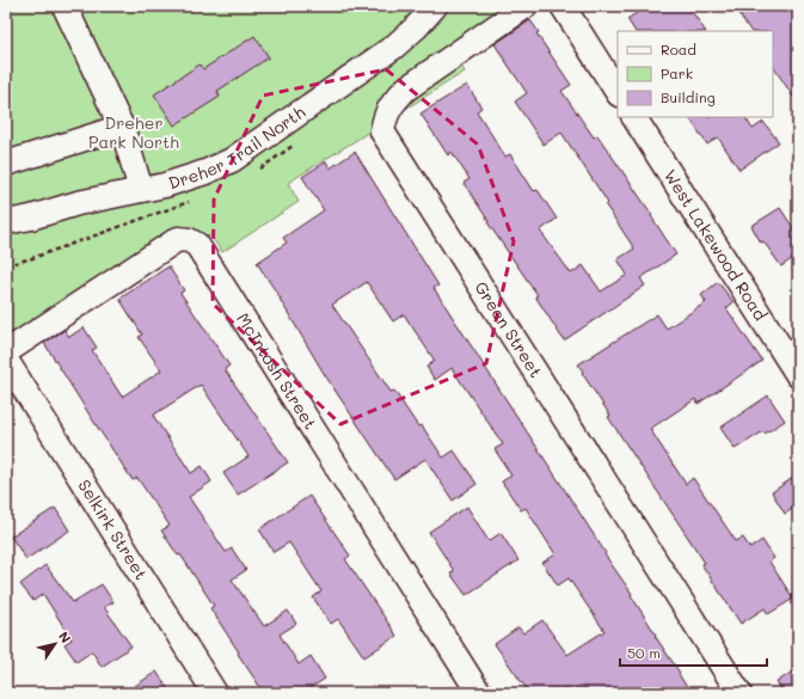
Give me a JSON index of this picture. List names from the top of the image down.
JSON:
{
  "streets": {
    "street": [
      "Dreher Trail North",
      "West Lakewood Road",
      "Green Street",
      "McIntosh Street",
      "Selkirk Street"
    ]
  },
  "crossings": [
    ["McIntosh Street", "Selkirk Street"]
  ],
  "parks": ["Dreher Park North"],
  "legend": ["Road", "Park", "Building"],
  "scale_bar": "50 m",
  "north": "top right"
}
